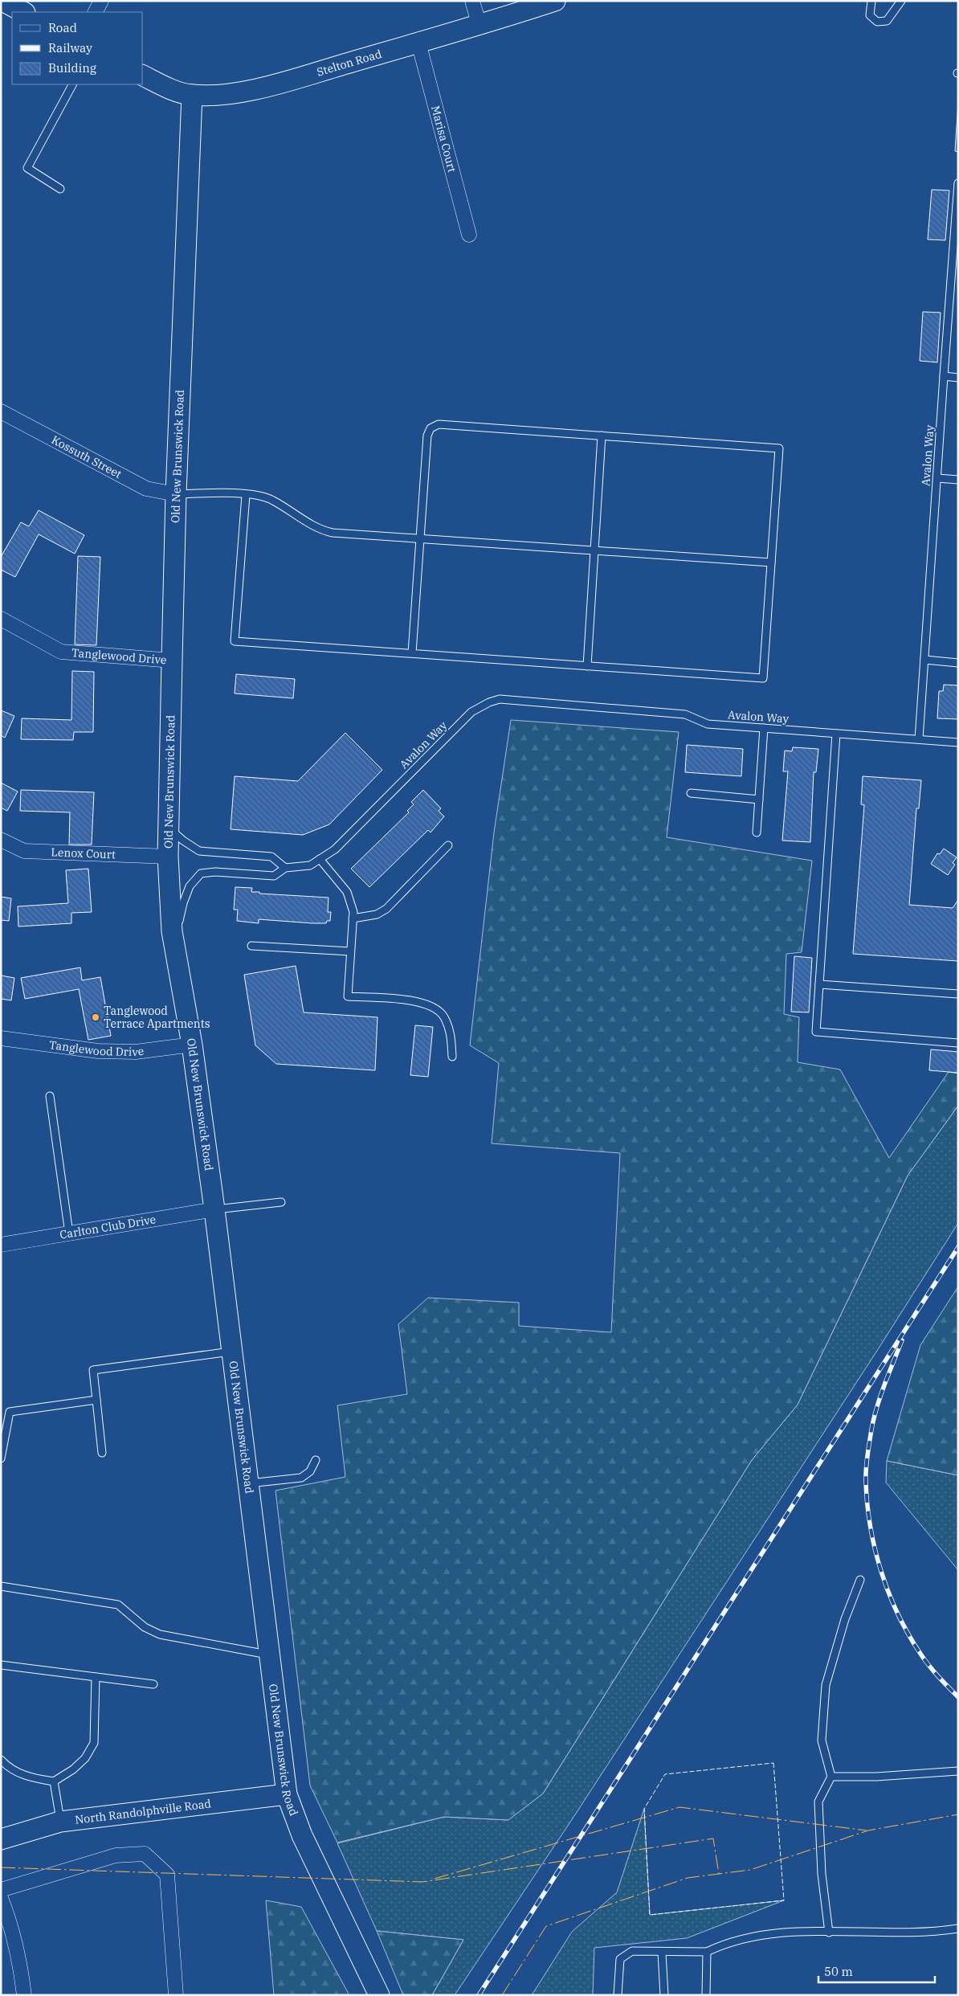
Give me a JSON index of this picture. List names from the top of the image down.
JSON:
{
  "streets": {
    "main road": ["Stelton Road", "Old New Brunswick Road", "North Randolphville Road"],
    "street": [
      "Marisa Court",
      "Kossuth Street",
      "Tanglewood Drive",
      "Lenox Court",
      "Carlton Club Drive"
    ],
    "lane": ["Avalon Way"]
  },
  "crossings": [
    ["Stelton Road", "Marisa Court"],
    ["Stelton Road", "Old New Brunswick Road"],
    ["Avalon Way", "Old New Brunswick Road"],
    ["Old New Brunswick Road", "Kossuth Street"],
    ["Old New Brunswick Road", "Tanglewood Drive"],
    ["Old New Brunswick Road", "Lenox Court"],
    ["Old New Brunswick Road", "Carlton Club Drive"],
    ["Old New Brunswick Road", "North Randolphville Road"]
  ],
  "places": ["Tanglewood Terrace Apartments"],
  "legend": ["Road", "Railway", "Building"],
  "scale_bar": "50 m"
}
